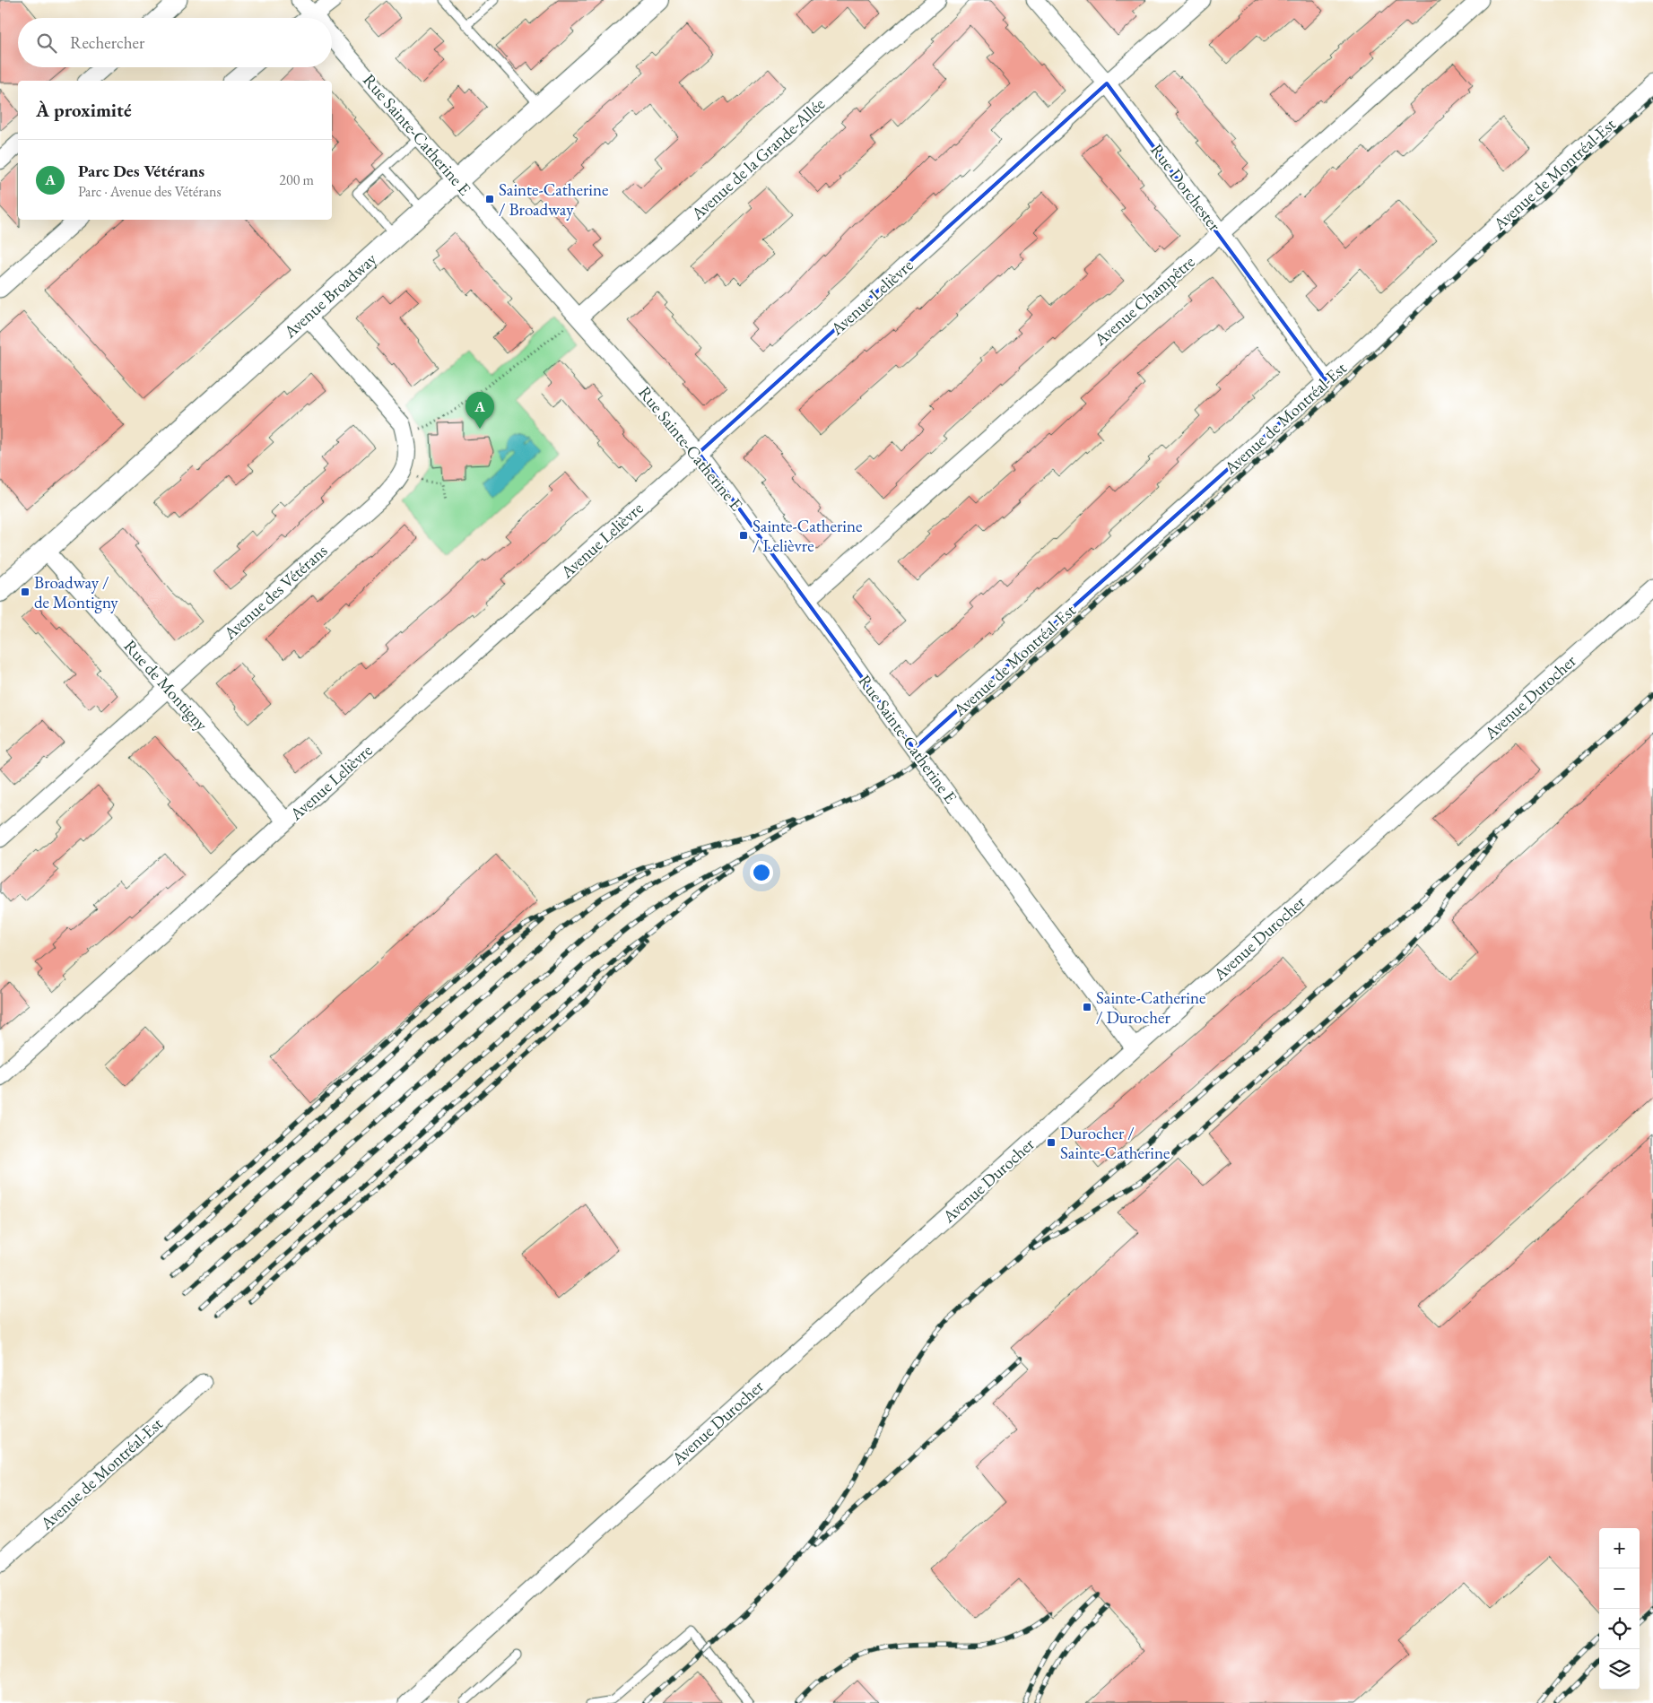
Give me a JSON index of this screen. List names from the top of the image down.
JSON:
{
  "streets": {
    "street": [
      "Rue Sainte-Catherine E",
      "Avenue de la Grande-Allée",
      "Avenue de Montréal-Est",
      "Rue Dorchester",
      "Avenue Broadway",
      "Avenue Lelièvre",
      "Avenue Champêtre",
      "Avenue des Vétérans",
      "Rue de Montigny",
      "Avenue Durocher"
    ]
  },
  "crossings": [
    ["Rue Sainte-Catherine E", "Avenue de la Grande-Allée"],
    ["Rue Sainte-Catherine E", "Avenue de Montréal-Est"],
    ["Rue Sainte-Catherine E", "Avenue Broadway"],
    ["Rue Sainte-Catherine E", "Avenue Lelièvre"],
    ["Rue Sainte-Catherine E", "Avenue Champêtre"],
    ["Rue Sainte-Catherine E", "Avenue Durocher"],
    ["Avenue de Montréal-Est", "Rue Dorchester"],
    ["Rue Dorchester", "Avenue Lelièvre"],
    ["Rue Dorchester", "Avenue Champêtre"],
    ["Avenue Broadway", "Avenue des Vétérans"],
    ["Avenue Broadway", "Rue de Montigny"],
    ["Avenue Lelièvre", "Rue de Montigny"],
    ["Avenue des Vétérans", "Rue de Montigny"]
  ],
  "places": {
    "transit": [
      "Sainte-Catherine / Broadway",
      "Sainte-Catherine / Lelièvre",
      "Broadway / de Montigny",
      "Sainte-Catherine / Durocher",
      "Durocher / Sainte-Catherine"
    ]
  },
  "page": {
    "search": "Rechercher",
    "heading": "À proximité",
    "list": [
      {
        "mark": "A",
        "name": "Parc Des Vétérans",
        "note": "Parc · Avenue des Vétérans",
        "value": "200 m"
      }
    ],
    "pins": "A",
    "map_buttons": ["+", "−"]
  }
}
